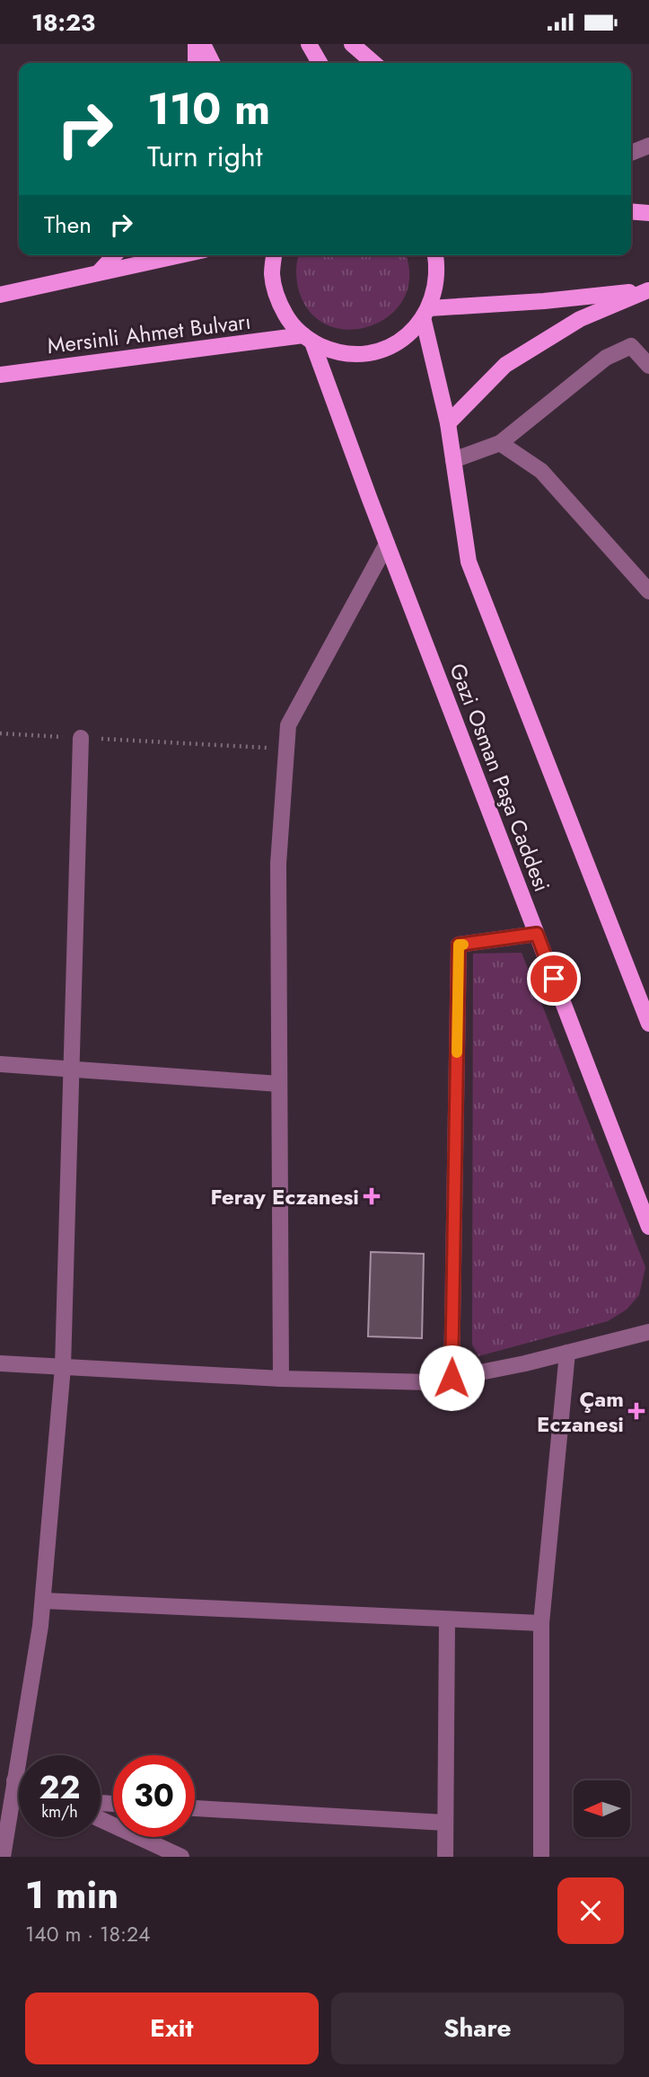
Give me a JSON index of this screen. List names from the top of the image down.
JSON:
{
  "streets": {
    "main road": ["Mersinli Ahmet Bulvarı", "Gazi Osman Paşa Caddesi"]
  },
  "crossings": [
    ["Mersinli Ahmet Bulvarı", "Gazi Osman Paşa Caddesi"]
  ],
  "places": {
    "health": ["Feray Eczanesi", "Çam Eczanesi"]
  },
  "north": "left",
  "page": {
    "status": "18:23",
    "turn": ["110 m", "Turn right"],
    "then": "Then",
    "speed": "22 km/h",
    "limit": "30",
    "heading": ["1 min", "140 m · 18:24"],
    "buttons": ["Exit", "Share"]
  }
}
